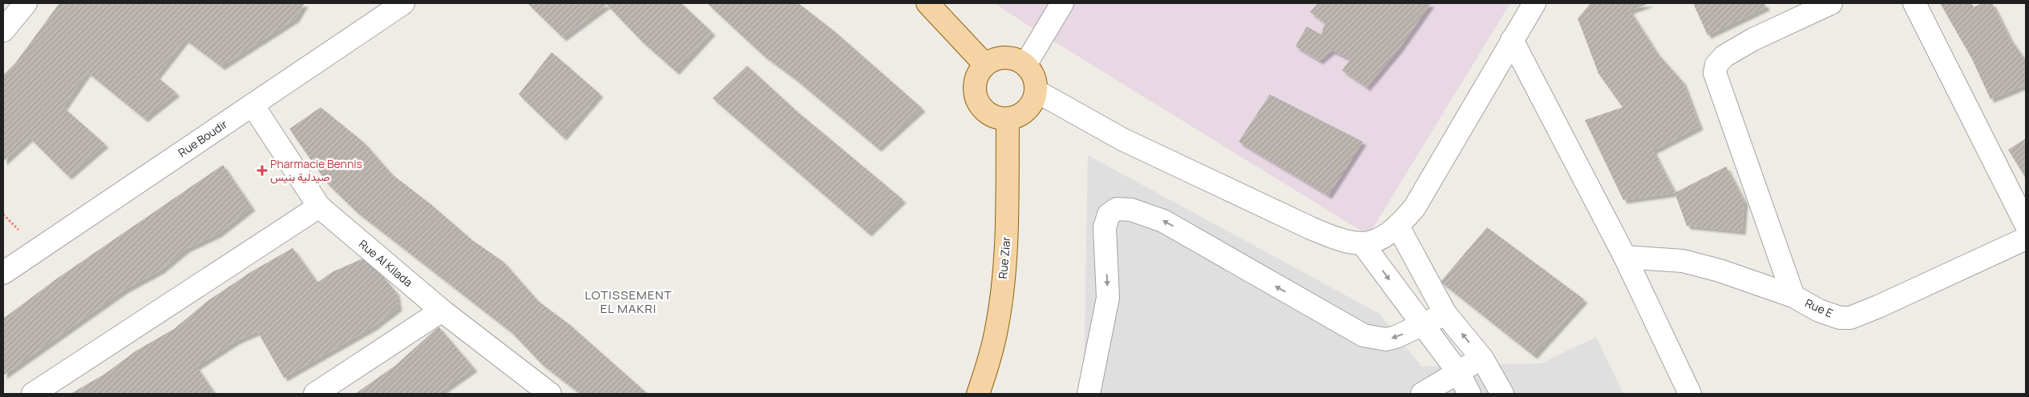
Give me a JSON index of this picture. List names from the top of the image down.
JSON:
{
  "streets": {
    "main road": ["Rue Ziar"],
    "street": ["Rue Boudir", "Rue Al Kilada", "Rue E"]
  },
  "crossings": [
    ["Rue Boudir", "Rue Al Kilada"]
  ],
  "districts": ["LOTISSEMENT EL MAKRI"],
  "places": {
    "health": ["Pharmacie Bennis صيدلية بنيس"]
  }
}
